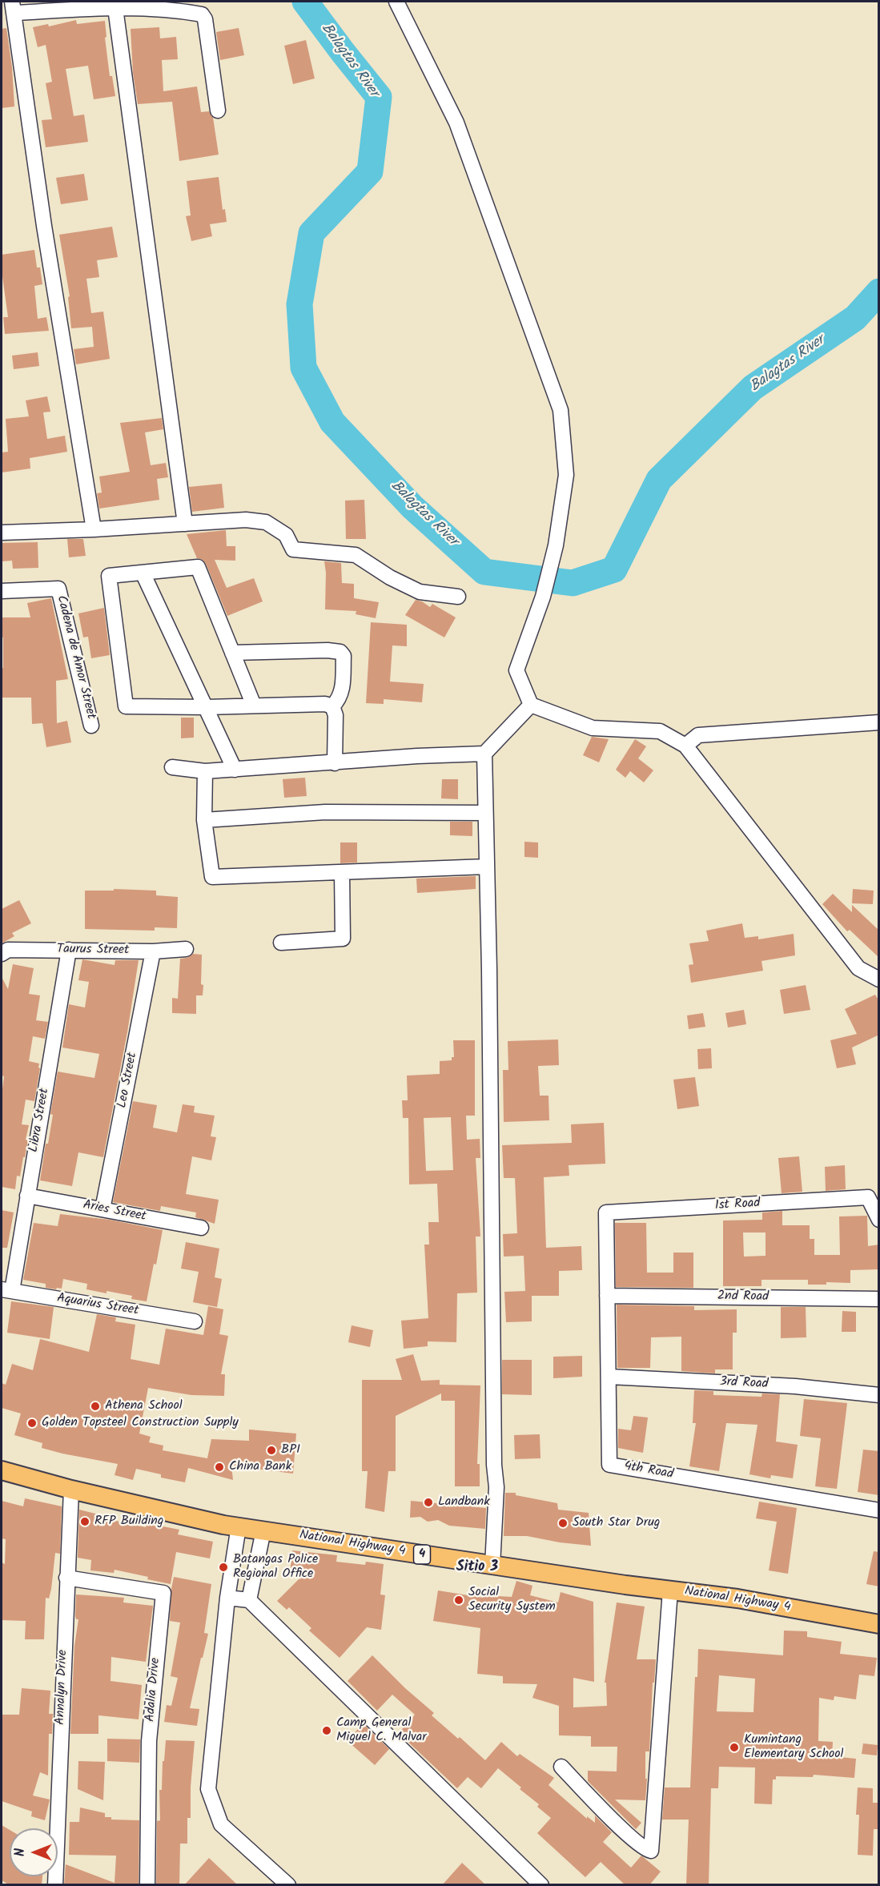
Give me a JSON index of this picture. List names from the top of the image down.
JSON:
{
  "streets": {
    "main road": ["National Highway 4", "4"],
    "street": [
      "Cadena de Amor Street",
      "Taurus Street",
      "Leo Street",
      "Libra Street",
      "1st Road",
      "Aries Street",
      "2nd Road",
      "Aquarius Street",
      "3rd Road",
      "4th Road",
      "Annalyn Drive",
      "Adalia Drive"
    ]
  },
  "crossings": [
    ["Taurus Street", "Leo Street"],
    ["Taurus Street", "Libra Street"],
    ["Leo Street", "Aries Street"],
    ["Libra Street", "Aries Street"],
    ["Libra Street", "Aquarius Street"],
    ["1st Road", "4th Road"],
    ["2nd Road", "4th Road"],
    ["3rd Road", "4th Road"],
    ["National Highway 4", "Annalyn Drive"],
    ["Annalyn Drive", "Adalia Drive"]
  ],
  "districts": ["Sitio 3"],
  "water": ["Balagtas River"],
  "places": [
    "Athena School",
    "Golden Topsteel Construction Supply",
    "BPI",
    "China Bank",
    "Landbank",
    "RFP Building",
    "South Star Drug",
    "Batangas Police Regional Office",
    "Social Security System",
    "Camp General Miguel C. Malvar",
    "Kumintang Elementary School"
  ],
  "north": "left"
}
